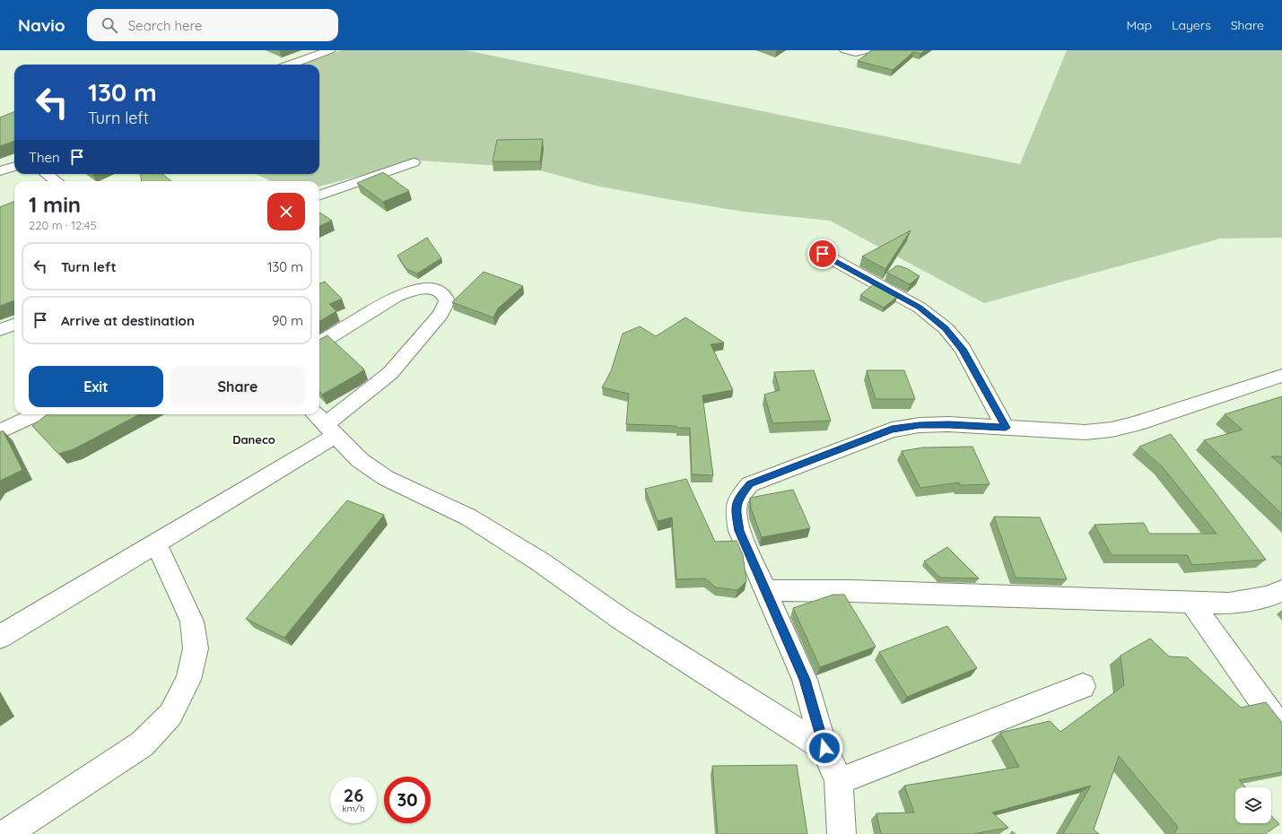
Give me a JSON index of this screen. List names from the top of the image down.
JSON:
{
  "districts": ["Daneco"],
  "page": {
    "header": "Navio",
    "search": "Search here",
    "nav": ["Map", "Layers", "Share"],
    "turn": ["130 m", "Turn left"],
    "then": "Then",
    "heading": ["1 min", "220 m · 12:45"],
    "list": [
      {
        "name": "Turn left",
        "value": "130 m"
      },
      {
        "name": "Arrive at destination",
        "value": "90 m"
      }
    ],
    "buttons": ["Exit", "Share"],
    "speed": "26 km/h",
    "limit": "30"
  }
}
